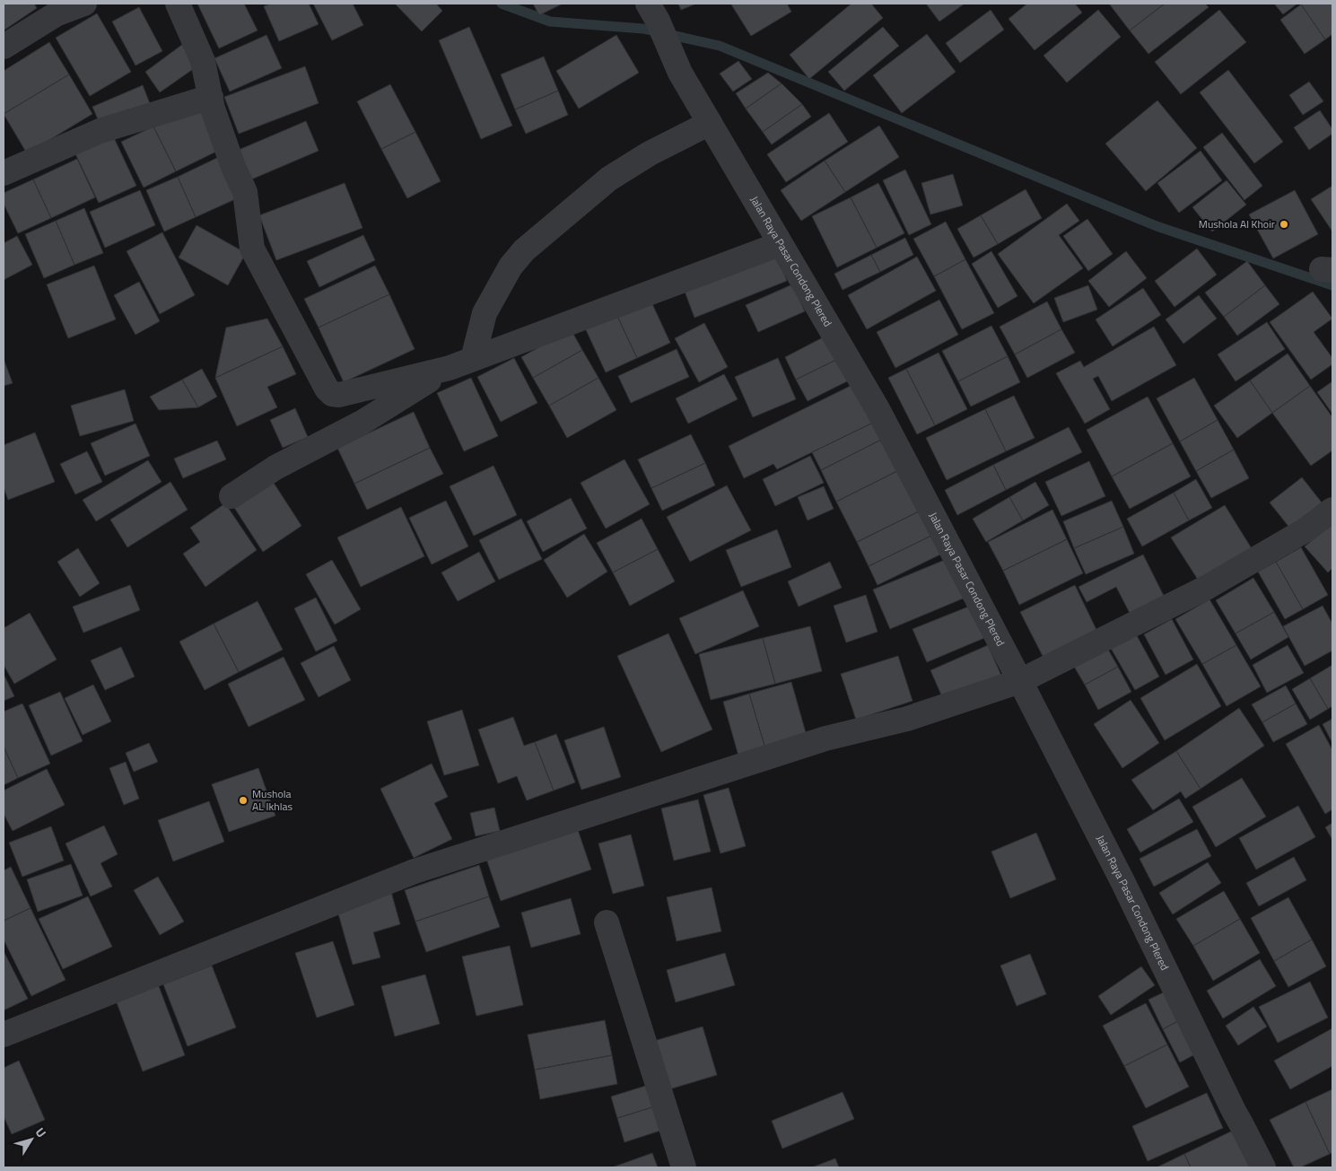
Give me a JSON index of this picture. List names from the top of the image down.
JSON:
{
  "streets": {
    "street": ["Jalan Raya Pasar Condong Plered"]
  },
  "places": ["Mushola Al Khoir", "Mushola AL Ikhlas"],
  "north": "top right"
}
